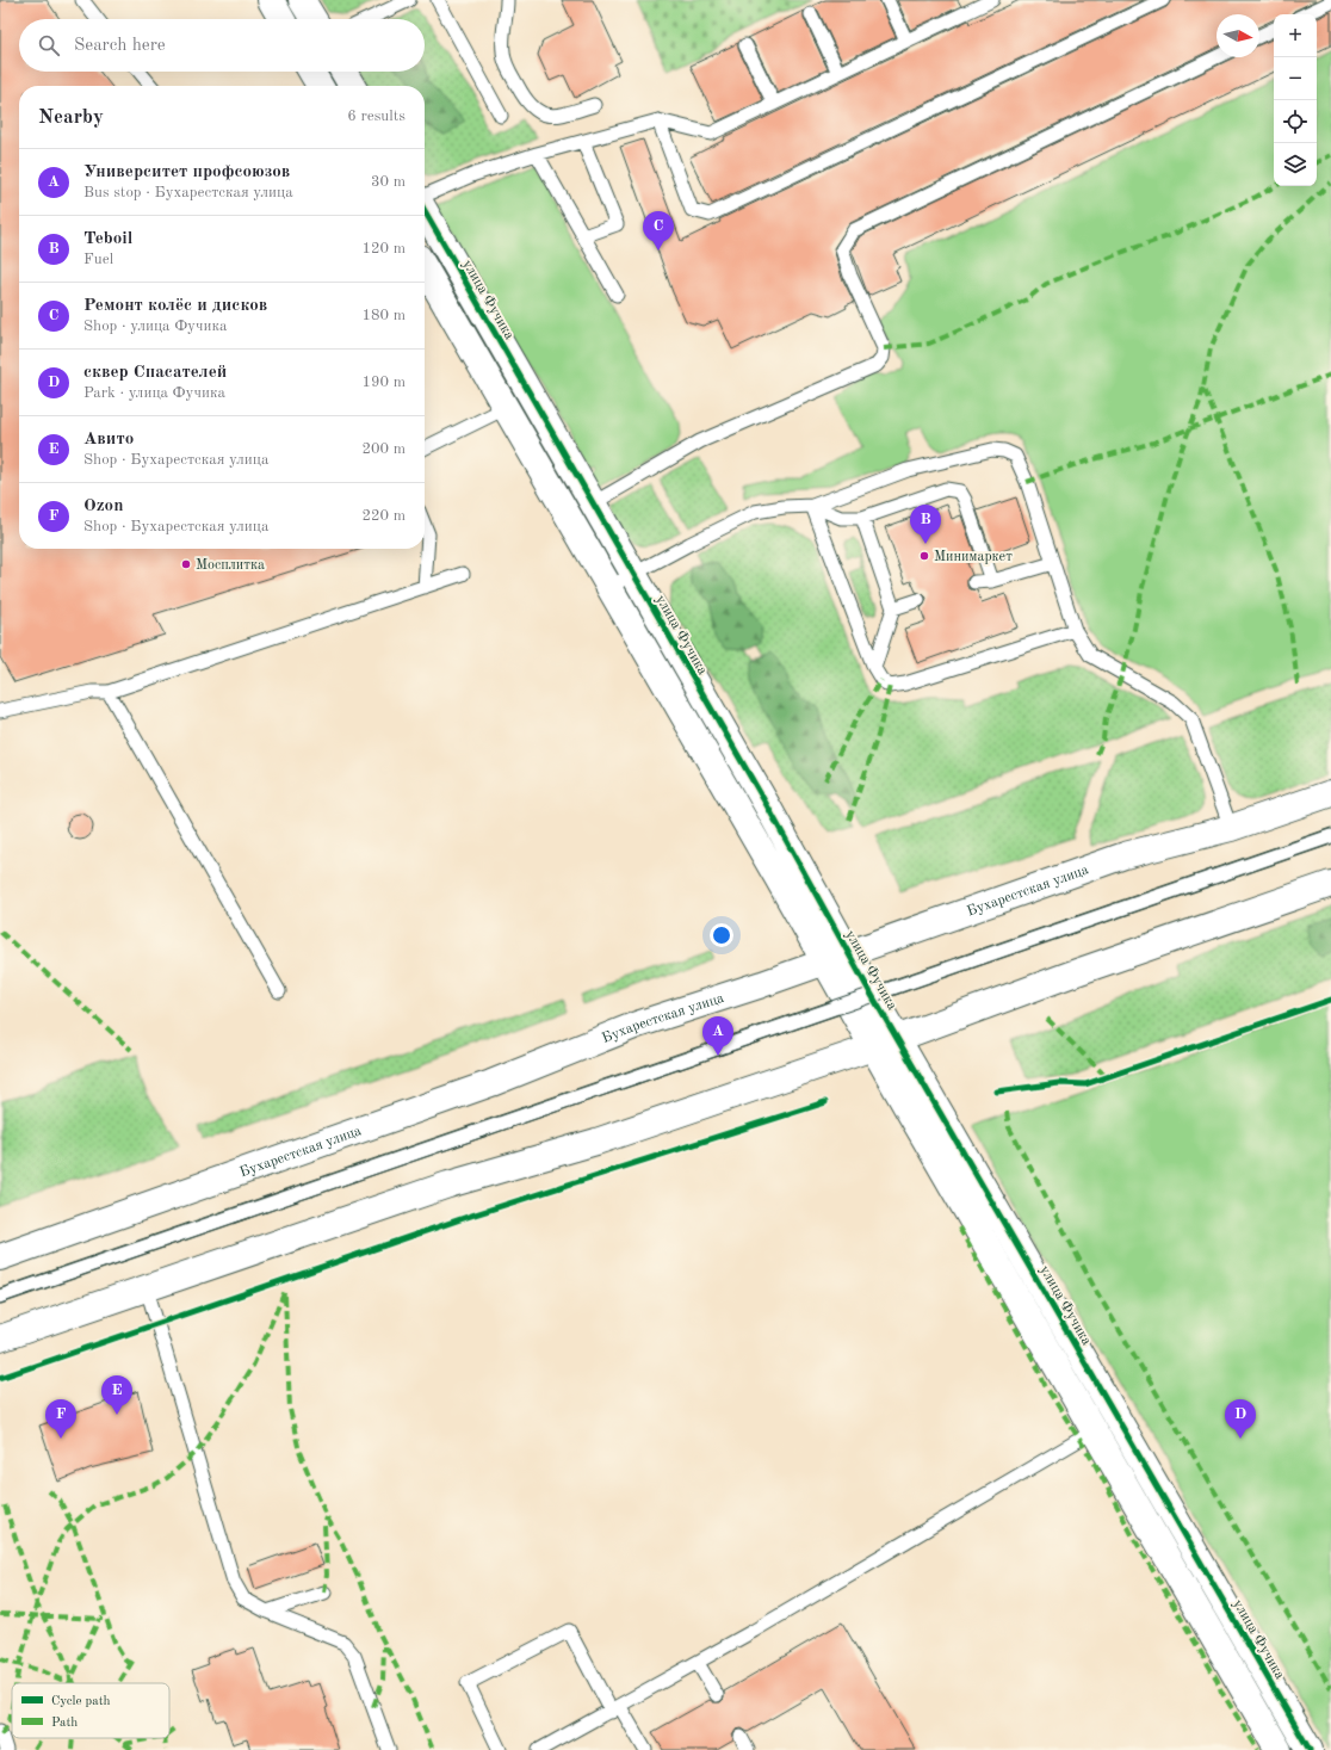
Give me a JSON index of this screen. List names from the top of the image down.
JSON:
{
  "streets": {
    "street": ["улица Фучика", "Бухарестская улица"]
  },
  "crossings": [
    ["улица Фучика", "Бухарестская улица"]
  ],
  "places": ["Минимаркет", "Мосплитка"],
  "legend": ["Cycle path", "Path"],
  "north": "right",
  "page": {
    "map_buttons": ["+", "−"],
    "search": "Search here",
    "heading": ["Nearby", "6 results"],
    "list": [
      {
        "mark": "A",
        "name": "Университет профсоюзов",
        "note": "Bus stop · Бухарестская улица",
        "value": "30 m"
      },
      {
        "mark": "B",
        "name": "Teboil",
        "note": "Fuel",
        "value": "120 m"
      },
      {
        "mark": "C",
        "name": "Ремонт колёс и дисков",
        "note": "Shop · улица Фучика",
        "value": "180 m"
      },
      {
        "mark": "D",
        "name": "cквер Спасателей",
        "note": "Park · улица Фучика",
        "value": "190 m"
      },
      {
        "mark": "E",
        "name": "Авито",
        "note": "Shop · Бухарестская улица",
        "value": "200 m"
      },
      {
        "mark": "F",
        "name": "Ozon",
        "note": "Shop · Бухарестская улица",
        "value": "220 m"
      }
    ],
    "pins": [
      "C",
      "B",
      "A",
      "E",
      "D",
      "F"
    ]
  }
}
